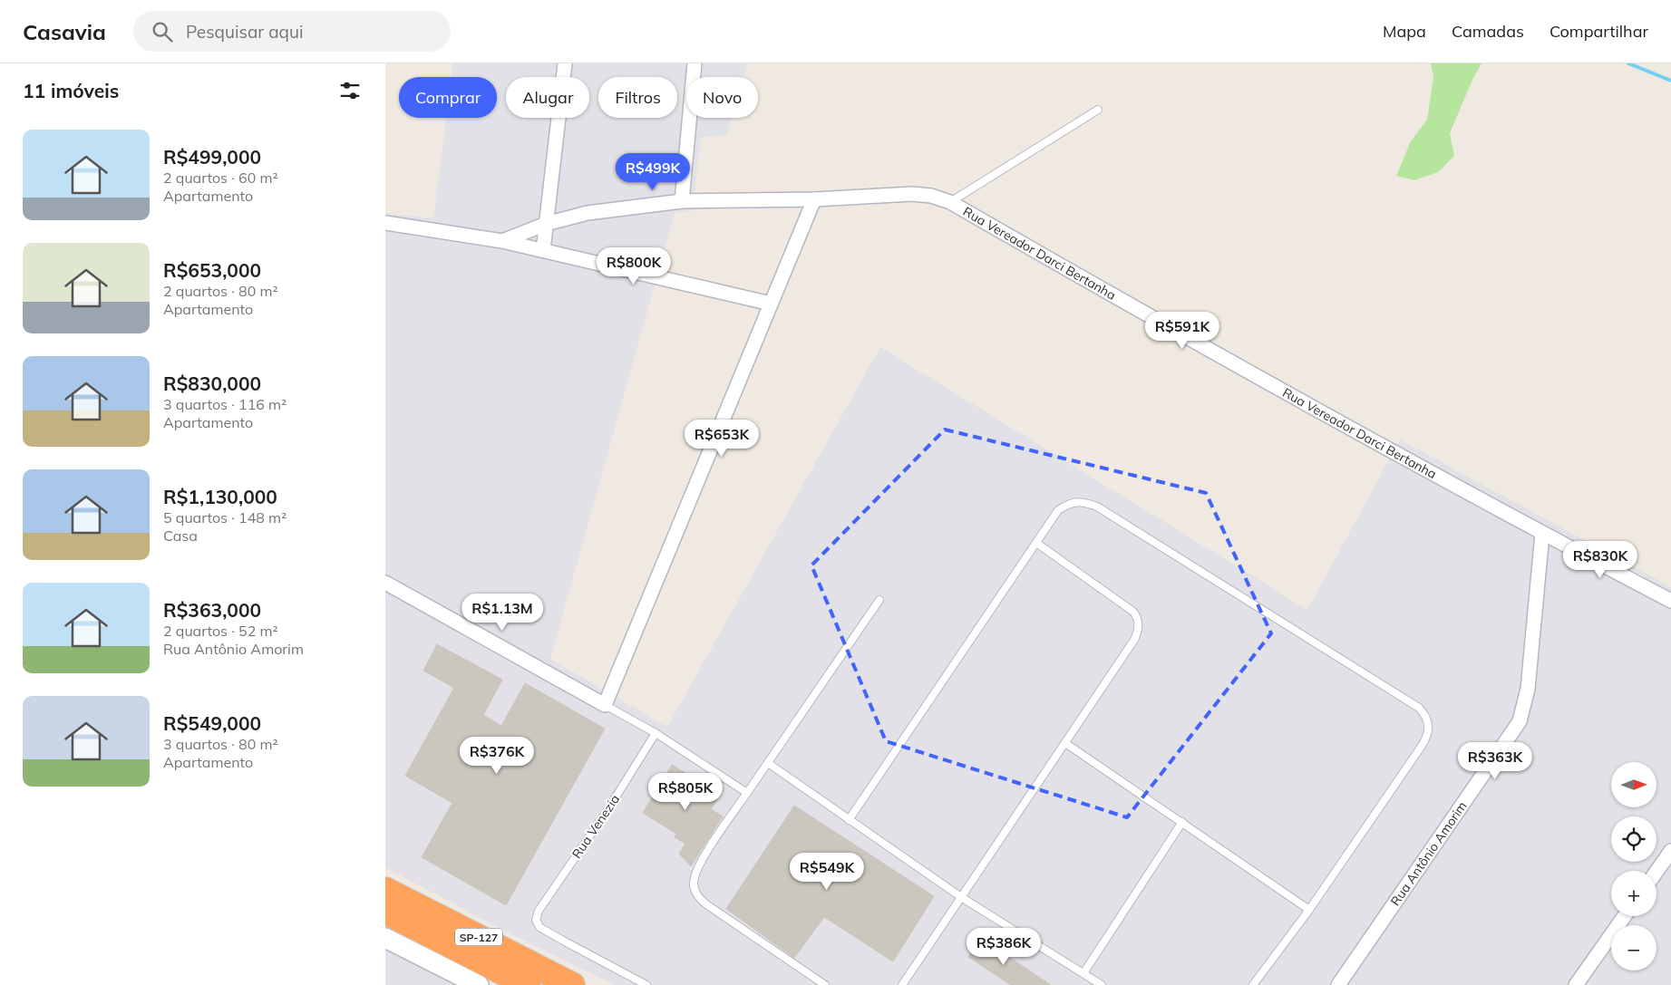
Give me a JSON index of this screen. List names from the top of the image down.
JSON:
{
  "streets": {
    "highway": ["SP-127"],
    "street": ["Rua Vereador Darci Bertanha", "Rua Antônio Amorim"],
    "lane": ["Rua Venezia"]
  },
  "crossings": [
    ["Rua Vereador Darci Bertanha", "Rua Antônio Amorim"]
  ],
  "north": "right",
  "page": {
    "header": "Casavia",
    "search": "Pesquisar aqui",
    "nav": ["Mapa", "Camadas", "Compartilhar"],
    "heading": "11 imóveis",
    "chip": [
      "Comprar",
      "Alugar",
      "Filtros",
      "Novo"
    ],
    "list": [
      {
        "name": "R$499,000",
        "note": "2 quartos · 60 m² · Apartamento"
      },
      {
        "name": "R$653,000",
        "note": "2 quartos · 80 m² · Apartamento"
      },
      {
        "name": "R$830,000",
        "note": "3 quartos · 116 m² · Apartamento"
      },
      {
        "name": "R$1,130,000",
        "note": "5 quartos · 148 m² · Casa"
      },
      {
        "name": "R$363,000",
        "note": "2 quartos · 52 m² · Rua Antônio Amorim"
      },
      {
        "name": "R$549,000",
        "note": "3 quartos · 80 m² · Apartamento"
      }
    ],
    "price": [
      "R$499K",
      "R$800K",
      "R$591K",
      "R$653K",
      "R$830K",
      "R$1.13M",
      "R$376K",
      "R$363K",
      "R$805K",
      "R$549K",
      "R$386K"
    ],
    "map_buttons": ["+", "−"]
  }
}
